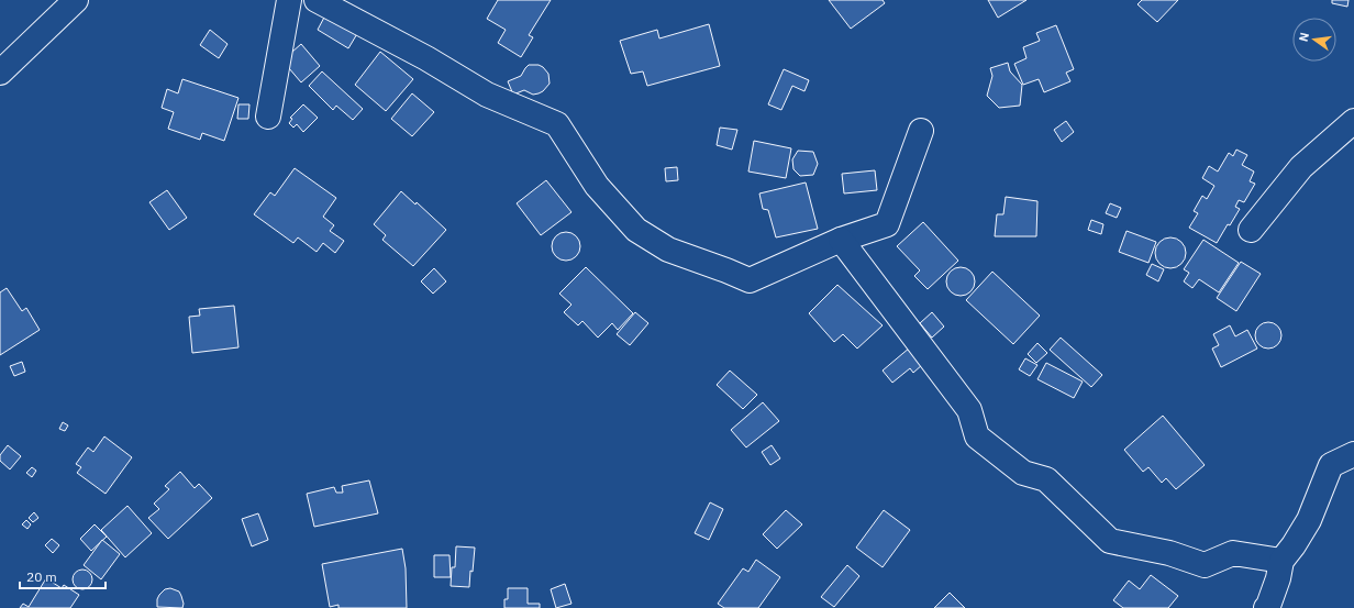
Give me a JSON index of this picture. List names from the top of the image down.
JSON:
{
  "scale_bar": "20 m",
  "north": "left"
}
